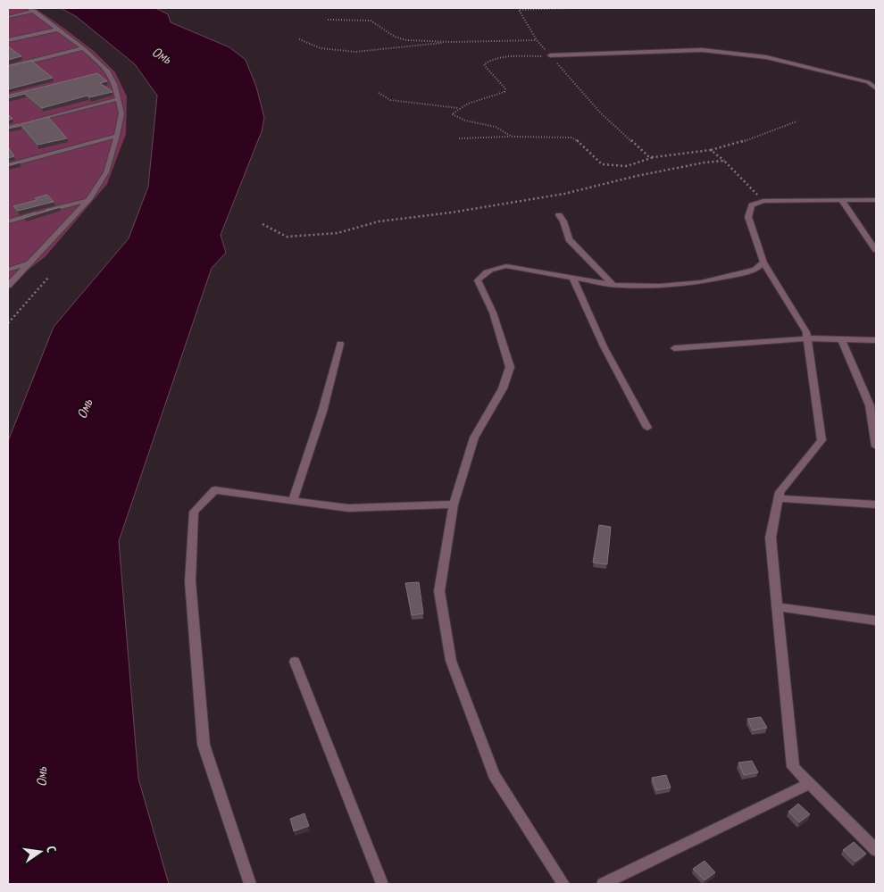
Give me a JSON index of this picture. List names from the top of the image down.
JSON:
{
  "water": ["Омь"],
  "north": "right"
}
